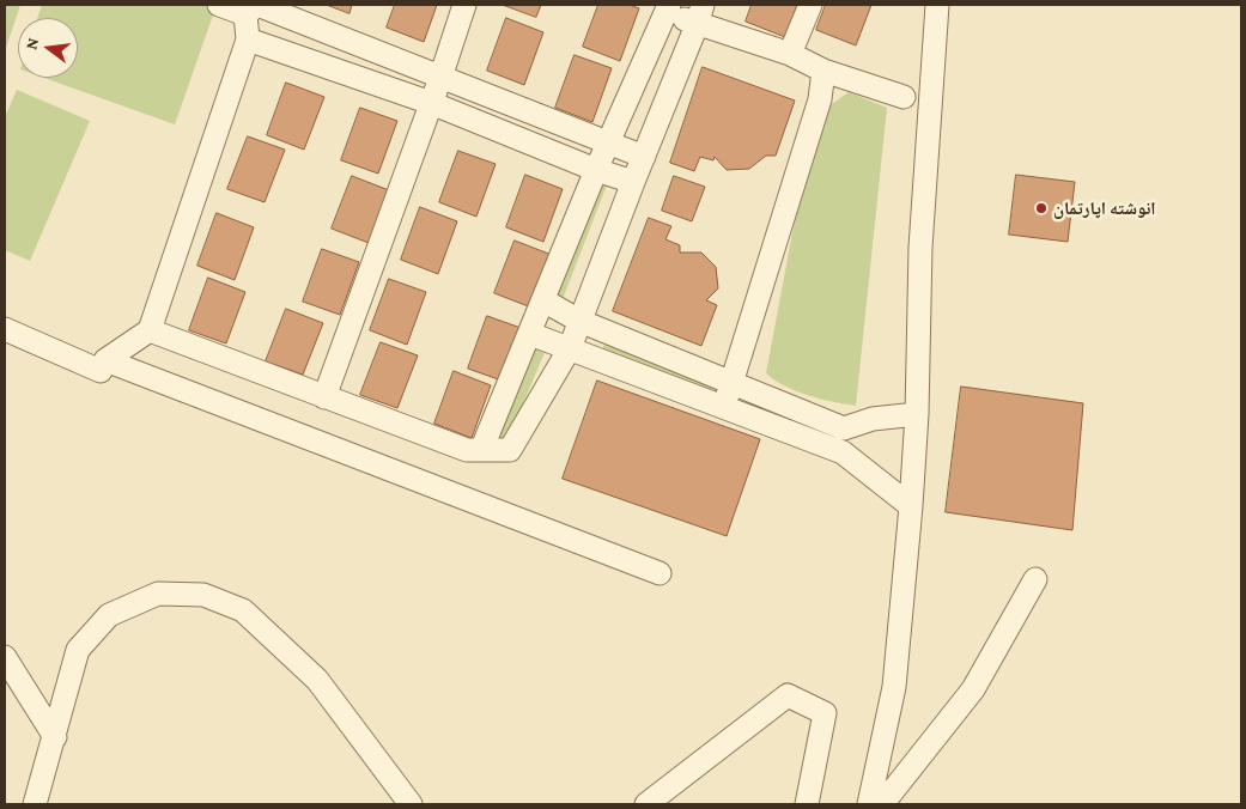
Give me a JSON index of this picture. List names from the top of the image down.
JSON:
{
  "places": ["انوشته اپارتمان"],
  "north": "left"
}
